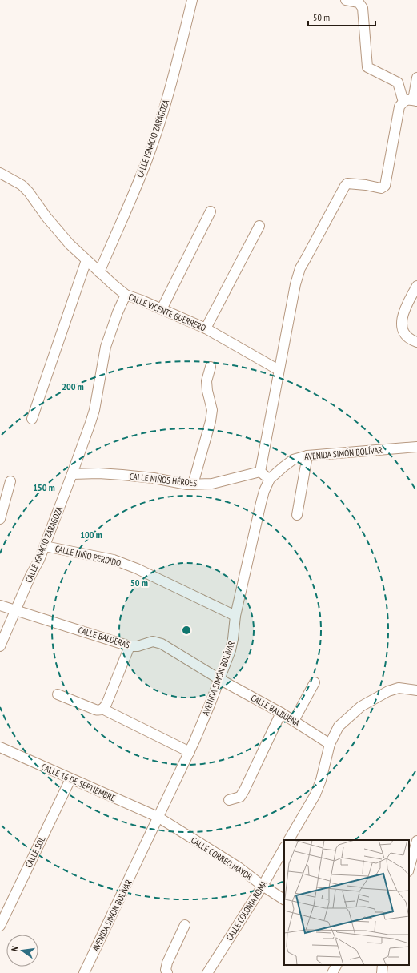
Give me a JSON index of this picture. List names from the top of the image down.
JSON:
{
  "streets": {
    "street": [
      "CALLE IGNACIO ZARAGOZA",
      "CALLE VICENTE GUERRERO",
      "AVENIDA SIMÓN BOLÍVAR",
      "CALLE NIÑOS HÉROES",
      "CALLE NIÑO PERDIDO",
      "CALLE BALDERAS",
      "CALLE BALBUENA",
      "CALLE 16 DE SEPTIEMBRE",
      "CALLE SOL",
      "CALLE CORREO MAYOR",
      "CALLE COLONIA ROMA"
    ]
  },
  "crossings": [
    ["CALLE IGNACIO ZARAGOZA", "CALLE VICENTE GUERRERO"],
    ["CALLE IGNACIO ZARAGOZA", "CALLE NIÑOS HÉROES"],
    ["CALLE IGNACIO ZARAGOZA", "CALLE NIÑO PERDIDO"],
    ["CALLE IGNACIO ZARAGOZA", "CALLE BALDERAS"],
    ["AVENIDA SIMÓN BOLÍVAR", "CALLE NIÑO PERDIDO"],
    ["AVENIDA SIMÓN BOLÍVAR", "CALLE BALDERAS"],
    ["AVENIDA SIMÓN BOLÍVAR", "CALLE BALBUENA"],
    ["AVENIDA SIMÓN BOLÍVAR", "CALLE 16 DE SEPTIEMBRE"],
    ["AVENIDA SIMÓN BOLÍVAR", "CALLE CORREO MAYOR"],
    ["CALLE BALDERAS", "CALLE BALBUENA"],
    ["CALLE 16 DE SEPTIEMBRE", "CALLE SOL"],
    ["CALLE 16 DE SEPTIEMBRE", "CALLE CORREO MAYOR"],
    ["CALLE CORREO MAYOR", "CALLE COLONIA ROMA"]
  ],
  "scale_bar": "50 m",
  "north": "left",
  "rings": [
    "200 m",
    "150 m",
    "100 m",
    "50 m"
  ]
}
